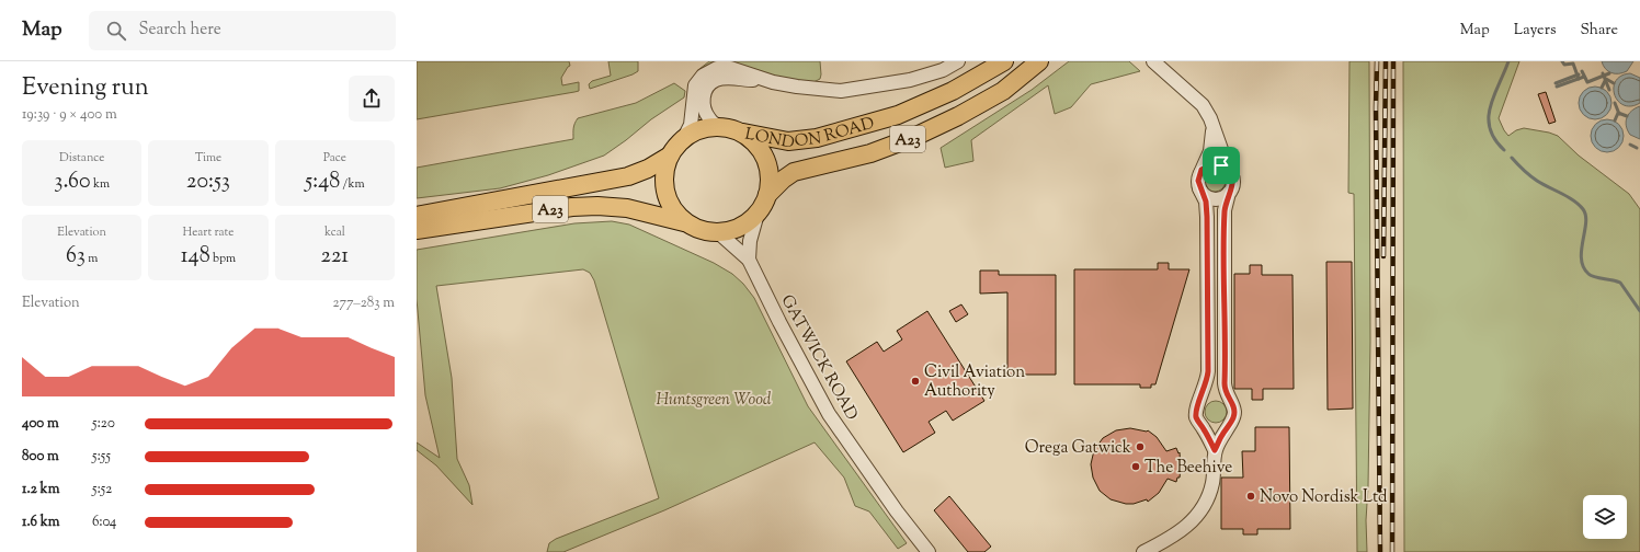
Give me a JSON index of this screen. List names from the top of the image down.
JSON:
{
  "streets": {
    "main road": ["LONDON ROAD", "A23"],
    "street": ["GATWICK ROAD"]
  },
  "crossings": [
    ["LONDON ROAD", "A23"],
    ["LONDON ROAD", "GATWICK ROAD"],
    ["A23", "GATWICK ROAD"]
  ],
  "parks": ["Huntsgreen Wood"],
  "places": [
    "Civil Aviation Authority",
    "Orega Gatwick",
    "The Beehive",
    "Novo Nordisk Ltd"
  ],
  "page": {
    "header": "Map",
    "search": "Search here",
    "nav": ["Map", "Layers", "Share"],
    "heading": ["Evening run", "19:39 · 9 × 400 m"],
    "stats": [
      ["Distance", "3.60 km"],
      ["Time", "20:53"],
      ["Pace", "5:48 /km"],
      ["Elevation", "63 m"],
      ["Heart rate", "148 bpm"],
      ["kcal", "221"]
    ],
    "chart": ["Elevation", "277–283 m"],
    "list": [
      {
        "name": "400 m",
        "note": "5:20"
      },
      {
        "name": "800 m",
        "note": "5:55"
      },
      {
        "name": "1.2 km",
        "note": "5:52"
      },
      {
        "name": "1.6 km",
        "note": "6:04"
      }
    ]
  }
}
